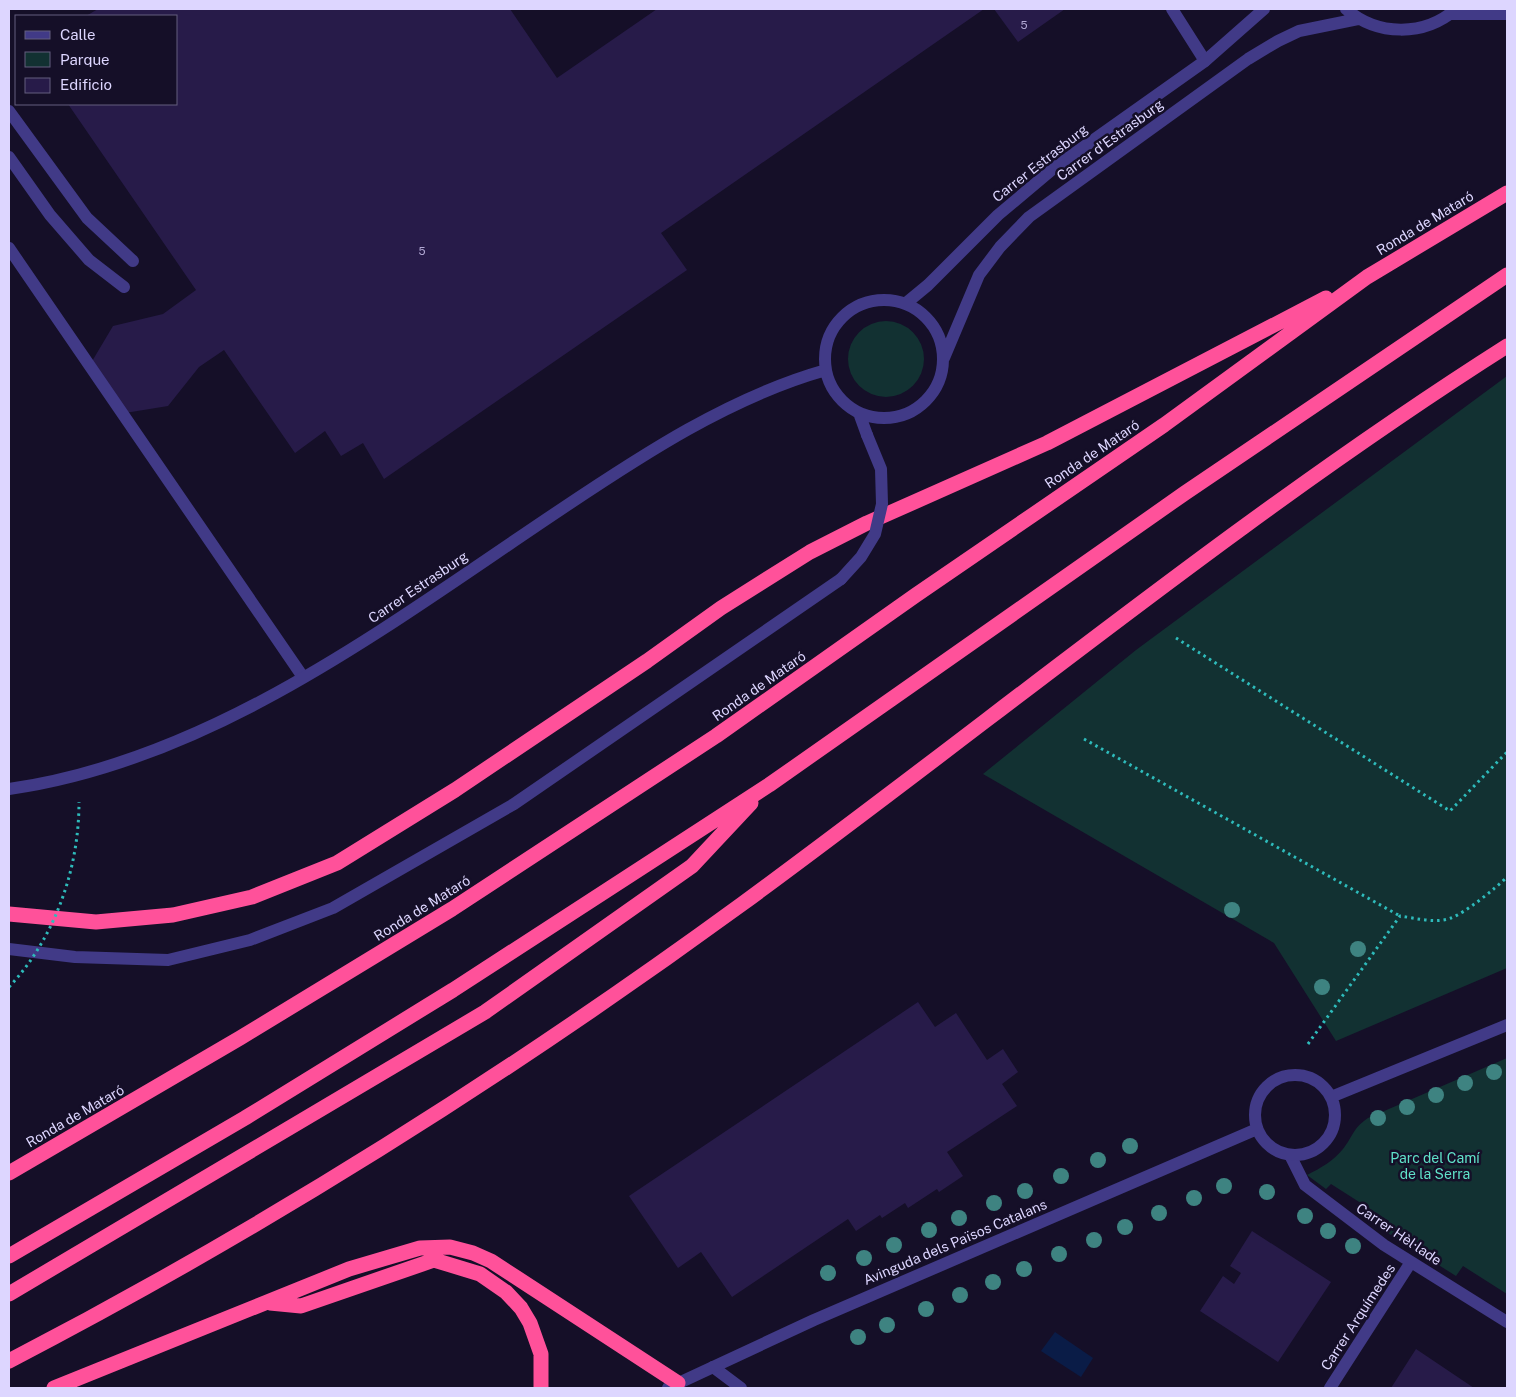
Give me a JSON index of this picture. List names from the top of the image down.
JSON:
{
  "streets": {
    "highway": ["Ronda de Mataró"],
    "street": [
      "Carrer d'Estrasburg",
      "Carrer Estrasburg",
      "Carrer Hèl·lade",
      "Avinguda dels Països Catalans",
      "Carrer Arquímedes"
    ]
  },
  "crossings": [
    ["Carrer d'Estrasburg", "Carrer Estrasburg"],
    ["Carrer Hèl·lade", "Avinguda dels Països Catalans"],
    ["Carrer Hèl·lade", "Carrer Arquímedes"]
  ],
  "parks": ["Parc del Camí de la Serra"],
  "house_numbers": ["5", "5"],
  "legend": ["Calle", "Parque", "Edificio"]
}
